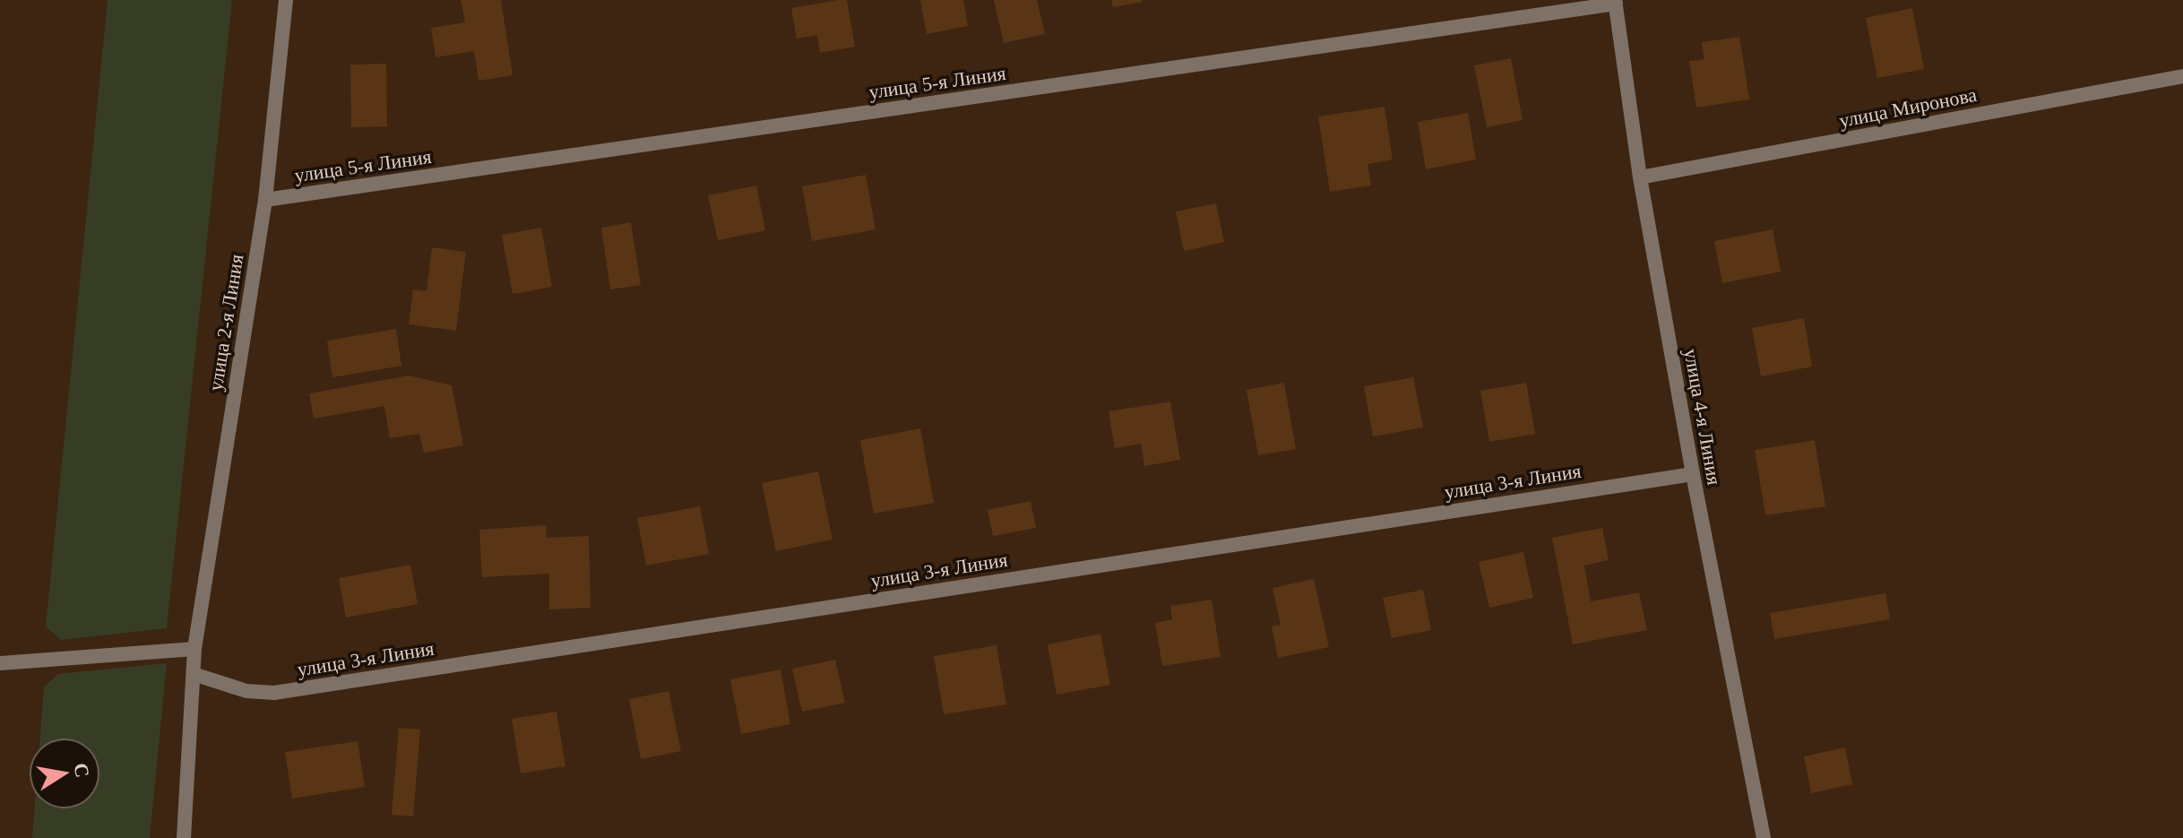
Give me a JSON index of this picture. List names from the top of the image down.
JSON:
{
  "streets": {
    "street": [
      "улица 5-я Линия",
      "улица Миронова",
      "улица 2-я Линия",
      "улица 4-я Линия",
      "улица 3-я Линия"
    ]
  },
  "crossings": [
    ["улица 5-я Линия", "улица 2-я Линия"],
    ["улица 5-я Линия", "улица 4-я Линия"],
    ["улица Миронова", "улица 4-я Линия"],
    ["улица 2-я Линия", "улица 3-я Линия"],
    ["улица 4-я Линия", "улица 3-я Линия"]
  ],
  "north": "right"
}
